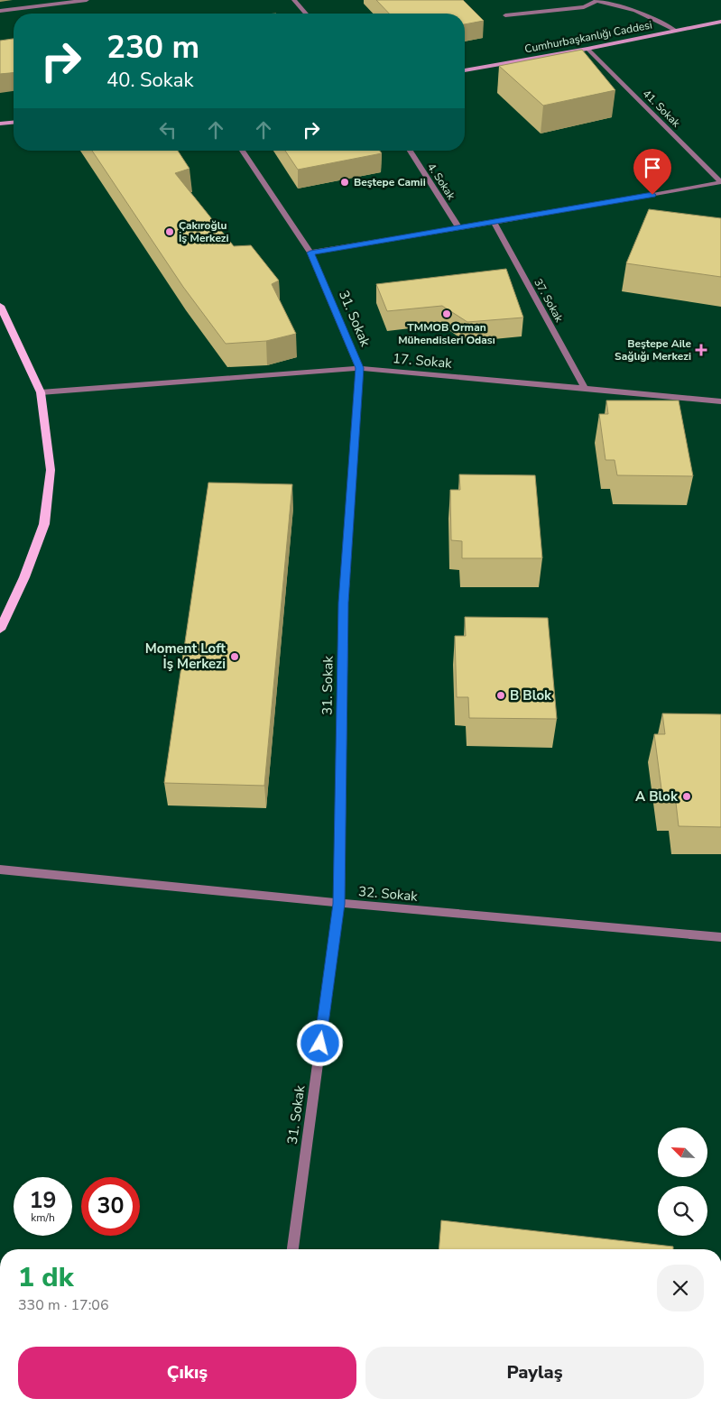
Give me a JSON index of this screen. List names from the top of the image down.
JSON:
{
  "streets": {
    "main road": ["Cumhurbaşkanlığı Caddesi"],
    "street": [
      "41. Sokak",
      "4. Sokak",
      "37. Sokak",
      "31. Sokak",
      "17. Sokak",
      "32. Sokak"
    ]
  },
  "crossings": [
    ["Cumhurbaşkanlığı Caddesi", "41. Sokak"],
    ["37. Sokak", "17. Sokak"],
    ["31. Sokak", "17. Sokak"],
    ["31. Sokak", "32. Sokak"]
  ],
  "places": {
    "other": [
      "Beştepe Camii",
      "Çakıroğlu İş Merkezi",
      "TMMOB Orman Mühendisleri Odası",
      "Moment Loft İş Merkezi",
      "B Blok",
      "A Blok"
    ],
    "health": ["Beştepe Aile Sağlığı Merkezi"]
  },
  "north": "top left",
  "page": {
    "turn": ["230 m", "40. Sokak"],
    "speed": "19 km/h",
    "limit": "30",
    "heading": ["1 dk", "330 m · 17:06"],
    "buttons": ["Çıkış", "Paylaş"]
  }
}
